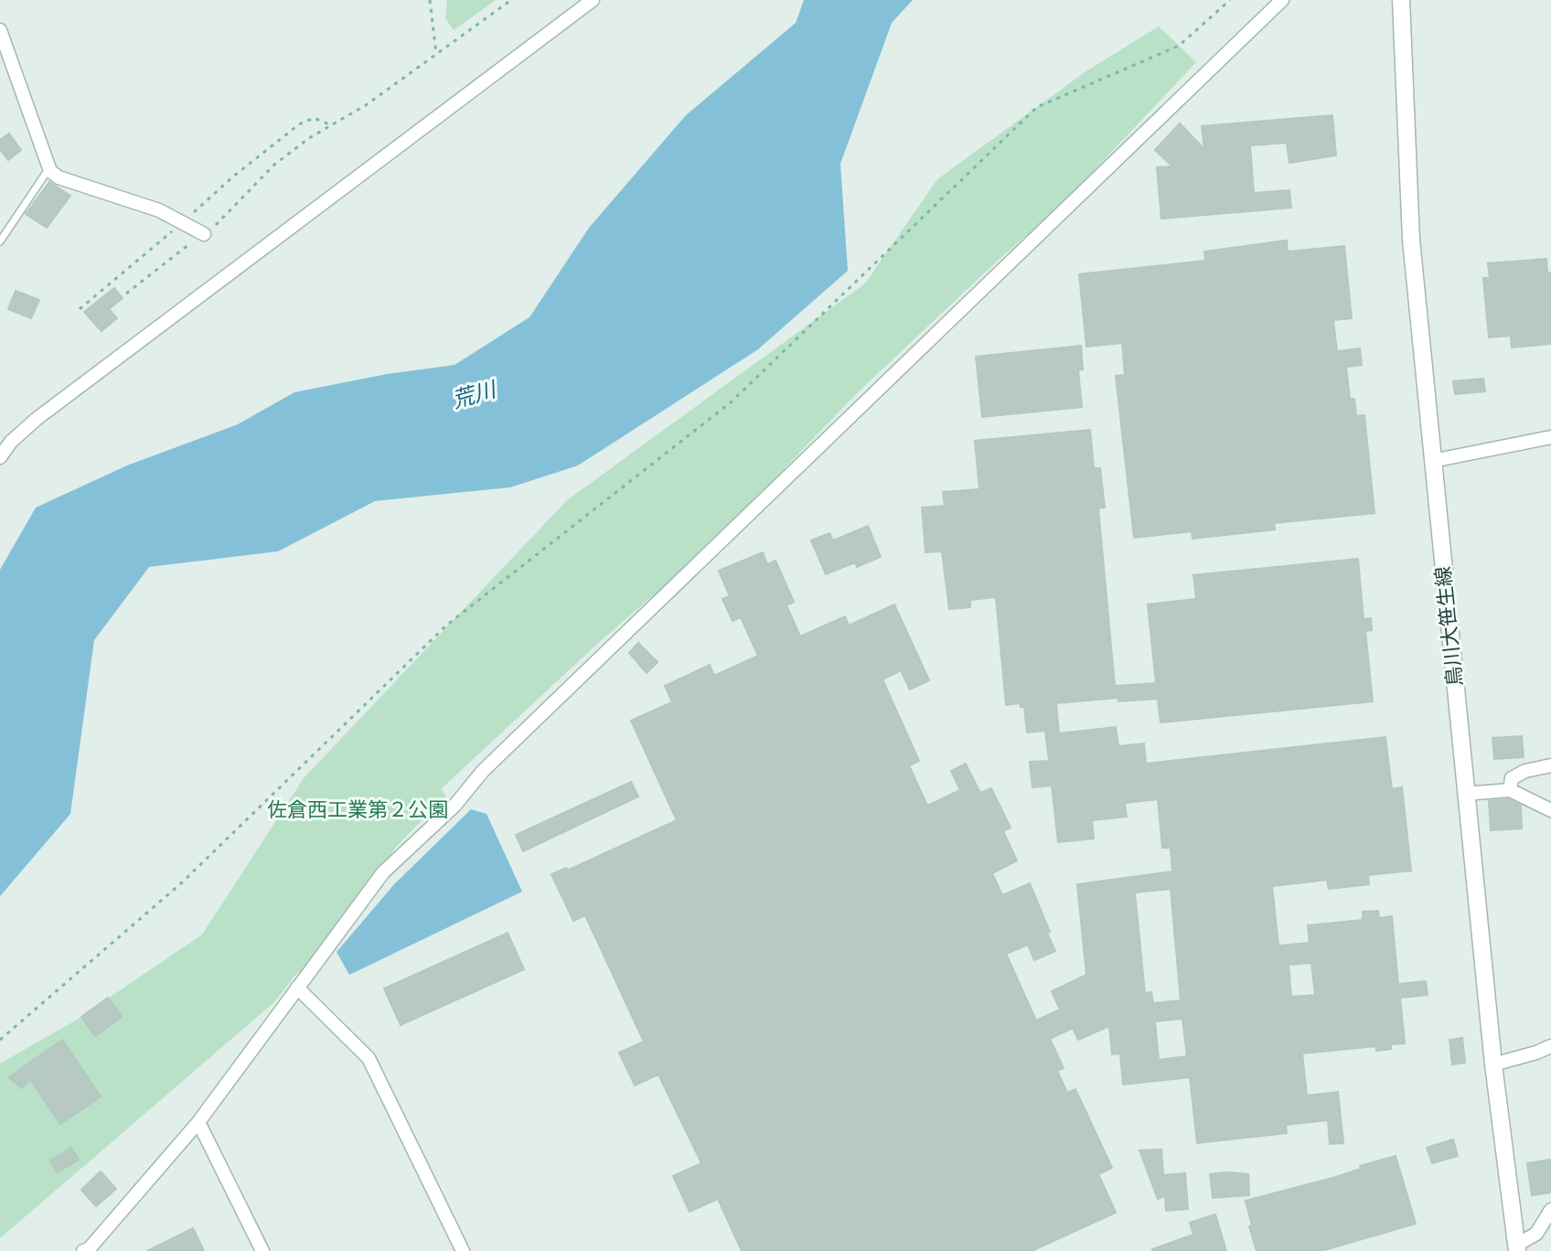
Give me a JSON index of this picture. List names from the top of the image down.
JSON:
{
  "streets": {
    "street": ["鳥川大笹生線"]
  },
  "water": ["荒川"],
  "parks": ["佐倉西工業第２公園"]
}
